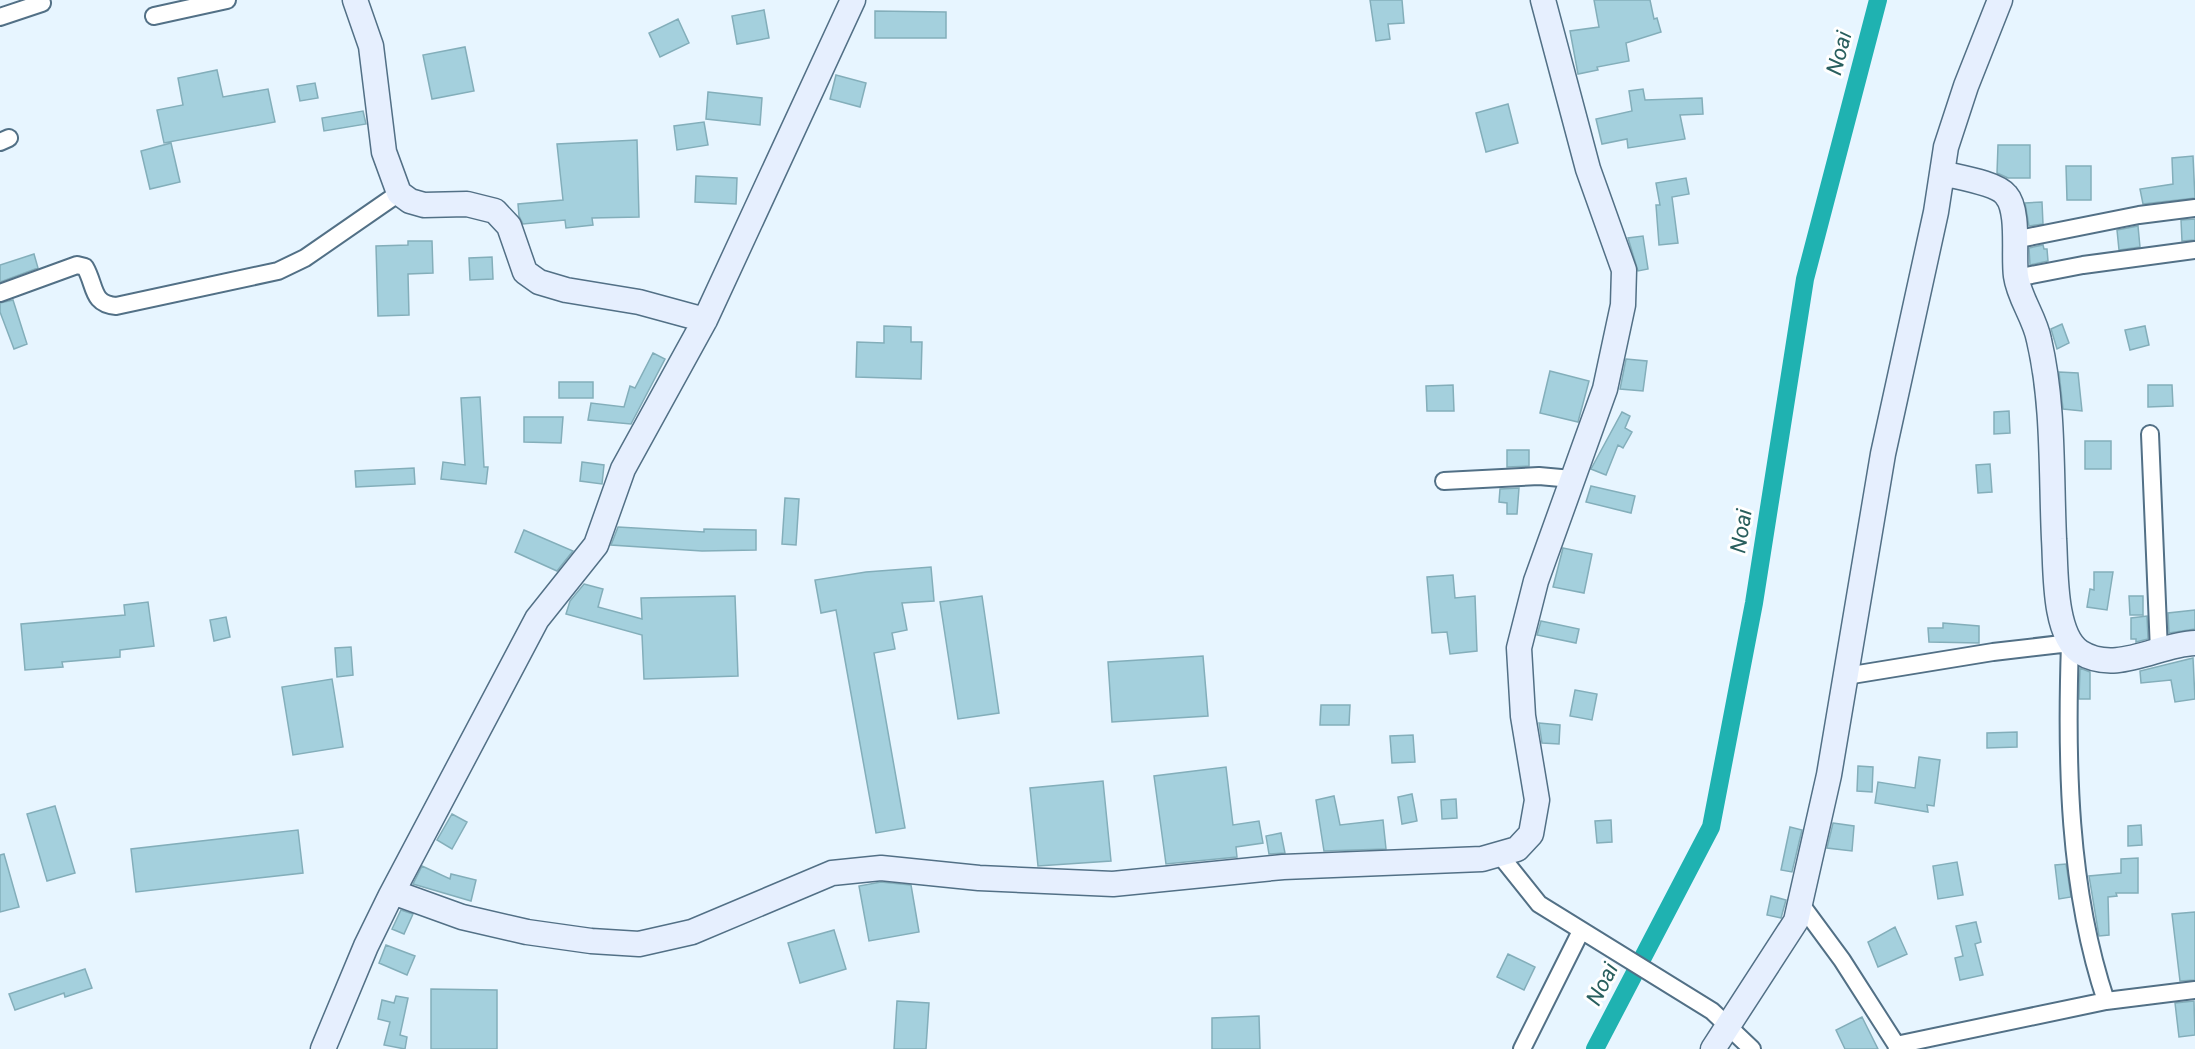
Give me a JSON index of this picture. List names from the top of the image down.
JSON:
{
  "water": ["Noai"]
}
